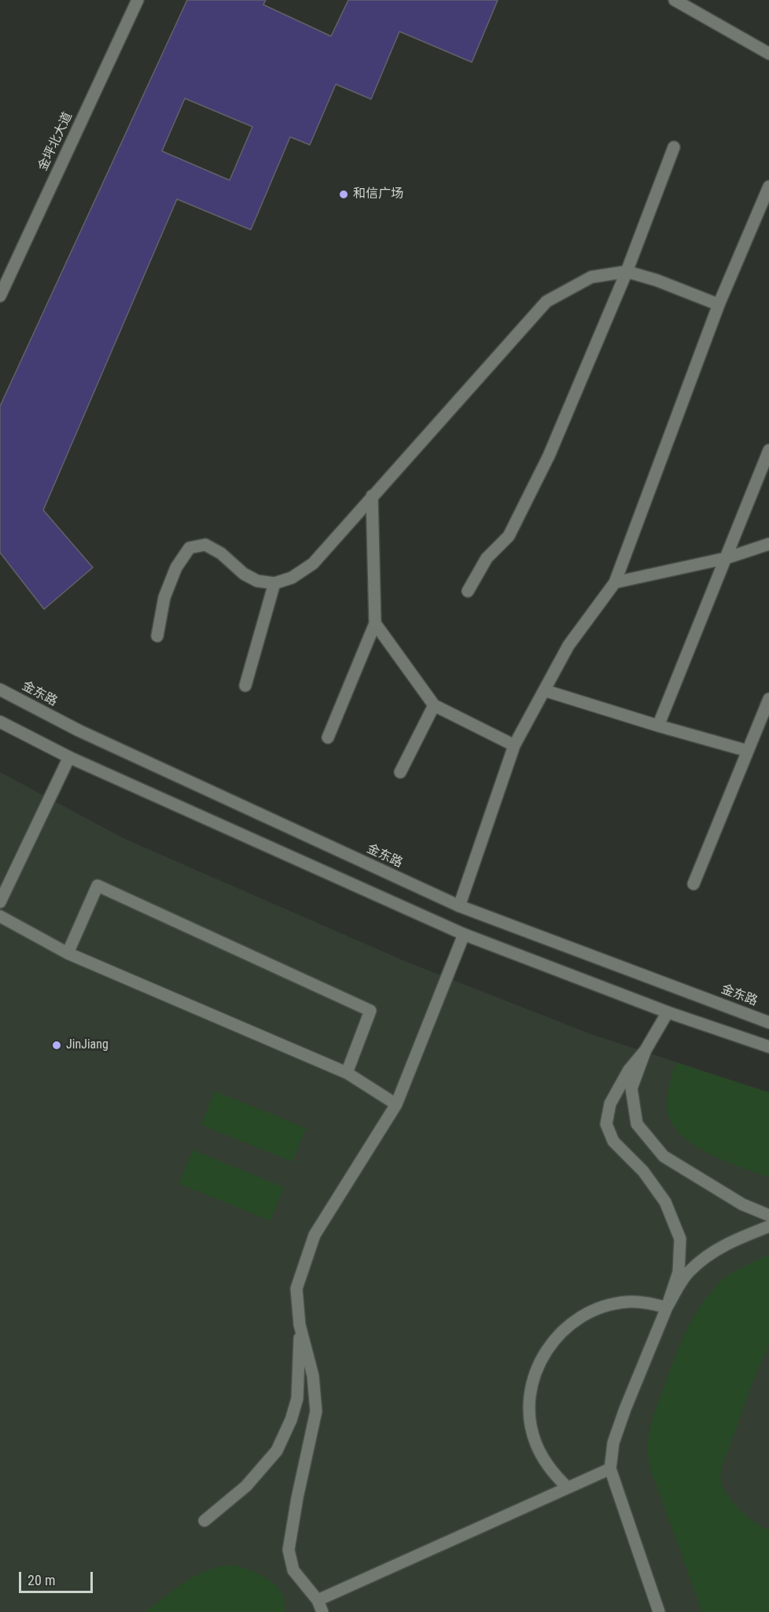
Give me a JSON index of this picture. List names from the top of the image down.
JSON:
{
  "streets": {
    "street": ["金坪北大道", "金东路"]
  },
  "places": ["和信广场", "JinJiang"],
  "scale_bar": "20 m"
}
